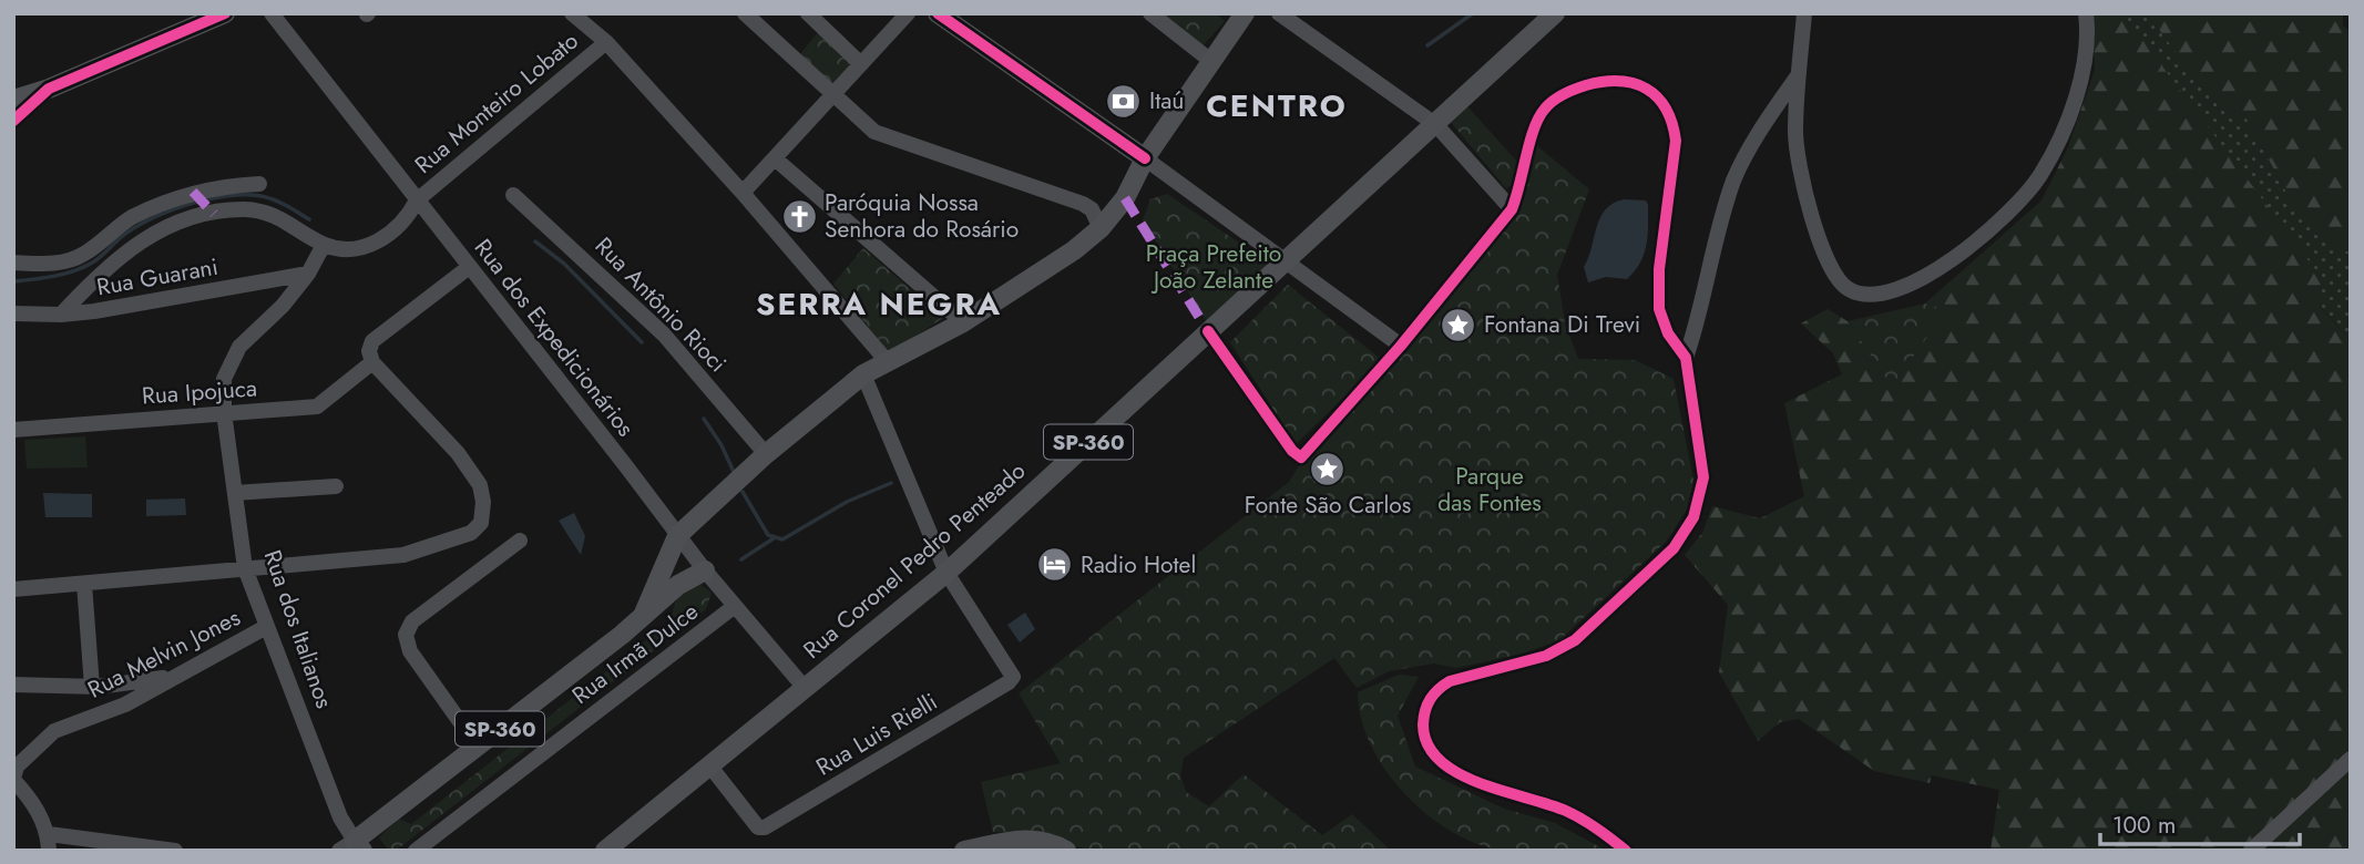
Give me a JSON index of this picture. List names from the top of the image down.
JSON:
{
  "streets": {
    "main road": ["SP-360", "Rua Coronel Pedro Penteado"],
    "street": [
      "Rua Monteiro Lobato",
      "Rua Guarani",
      "Rua Antônio Rioci",
      "Rua dos Expedicionários",
      "Rua Ipojuca",
      "Rua dos Italianos",
      "Rua Melvin Jones",
      "Rua Irmã Dulce",
      "Rua Luis Rielli"
    ]
  },
  "crossings": [
    ["Rua Monteiro Lobato", "Rua dos Expedicionários"],
    ["Rua Monteiro Lobato", "Rua dos Italianos"],
    ["Rua Guarani", "Rua dos Italianos"],
    ["Rua Antônio Rioci", "SP-360"],
    ["Rua dos Expedicionários", "SP-360"],
    ["Rua dos Expedicionários", "Rua Coronel Pedro Penteado"],
    ["Rua dos Expedicionários", "Rua Irmã Dulce"],
    ["Rua Ipojuca", "Rua dos Italianos"],
    ["SP-360", "Rua dos Italianos"],
    ["Rua Coronel Pedro Penteado", "Rua Luis Rielli"],
    ["Rua dos Italianos", "Rua Melvin Jones"]
  ],
  "districts": ["CENTRO", "SERRA NEGRA"],
  "parks": ["Praça Prefeito João Zelante", "Parque das Fontes"],
  "places": {
    "bank": ["Itaú"],
    "church": ["Paróquia Nossa Senhora do Rosário"],
    "place": ["Fontana Di Trevi", "Fonte São Carlos"],
    "hotel": ["Radio Hotel"]
  },
  "scale_bar": "100 m"
}
